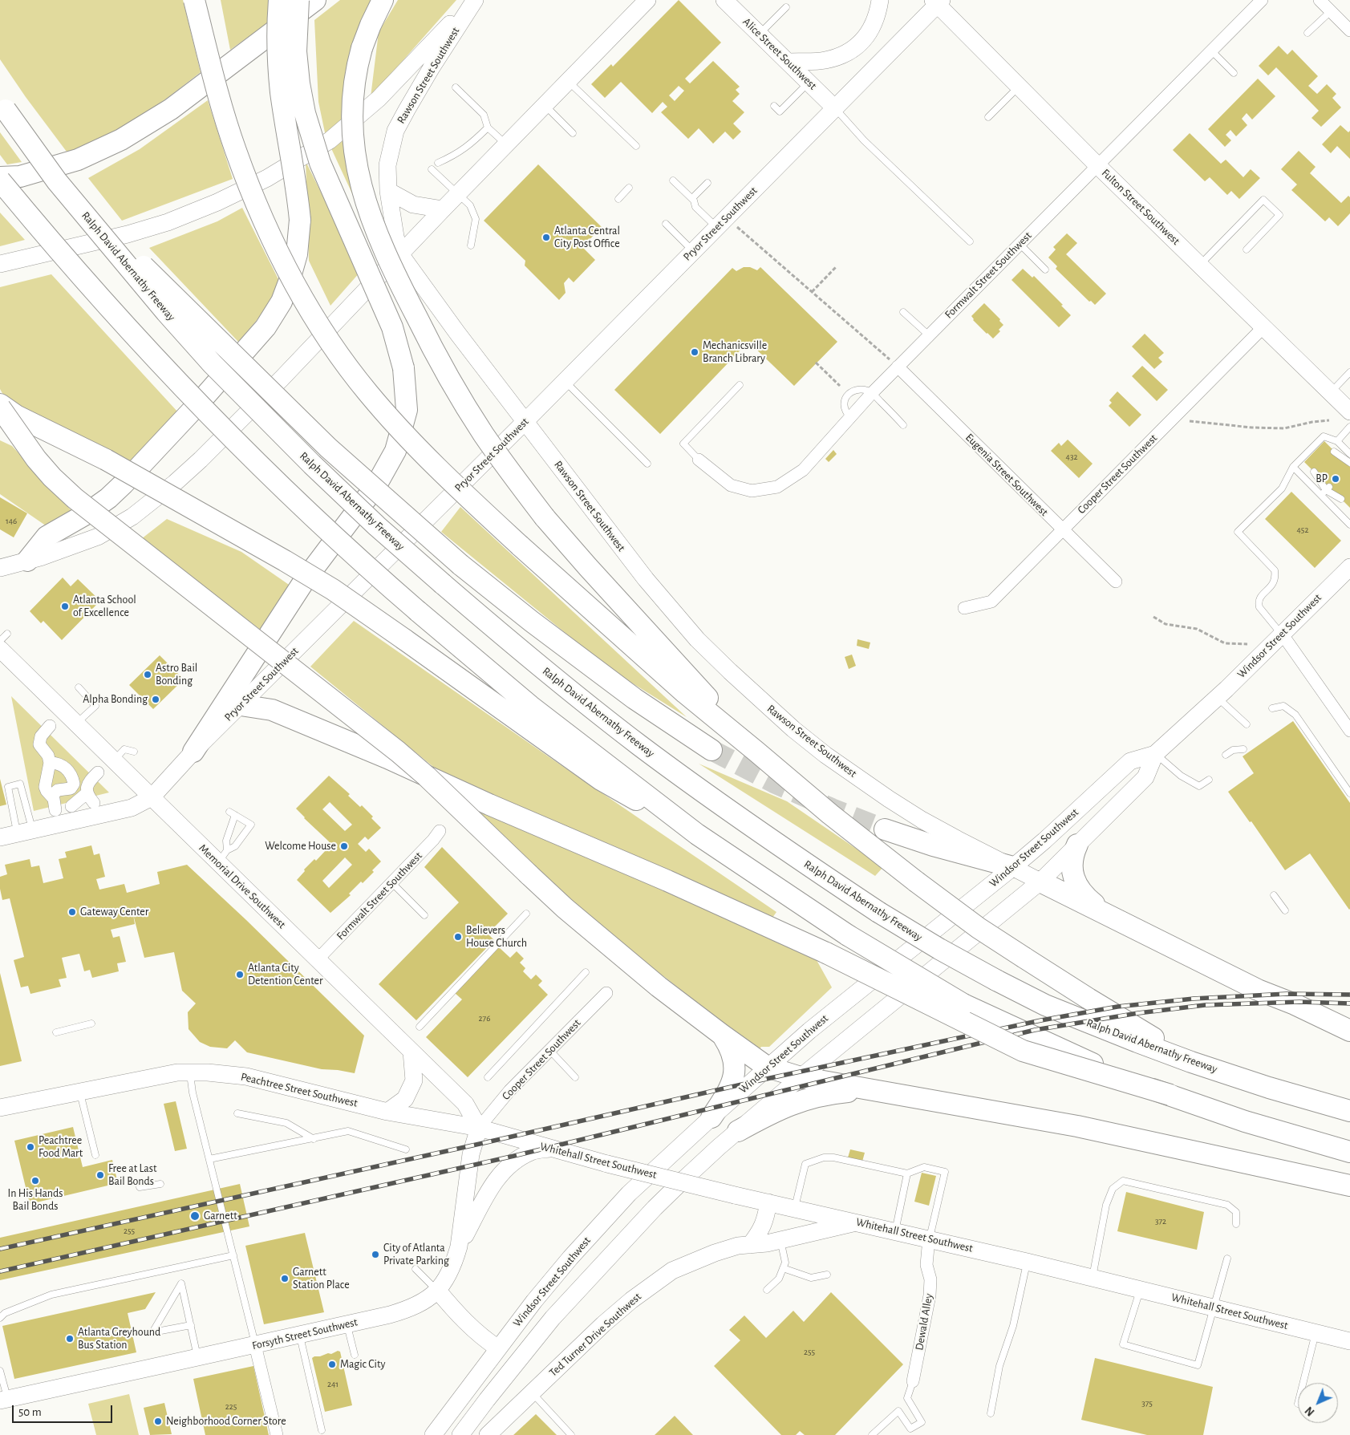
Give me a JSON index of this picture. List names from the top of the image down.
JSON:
{
  "streets": {
    "highway": ["Ralph David Abernathy Freeway"],
    "main road": [
      "Alice Street Southwest",
      "Rawson Street Southwest",
      "Fulton Street Southwest",
      "Pryor Street Southwest",
      "Windsor Street Southwest",
      "Memorial Drive Southwest",
      "Peachtree Street Southwest",
      "Whitehall Street Southwest",
      "Forsyth Street Southwest",
      "Ted Turner Drive Southwest"
    ],
    "street": [
      "Formwalt Street Southwest",
      "Cooper Street Southwest",
      "Eugenia Street Southwest",
      "Dewald Alley"
    ]
  },
  "crossings": [
    ["Alice Street Southwest", "Pryor Street Southwest"],
    ["Rawson Street Southwest", "Pryor Street Southwest"],
    ["Rawson Street Southwest", "Windsor Street Southwest"],
    ["Fulton Street Southwest", "Pryor Street Southwest"],
    ["Fulton Street Southwest", "Formwalt Street Southwest"],
    ["Fulton Street Southwest", "Cooper Street Southwest"],
    ["Pryor Street Southwest", "Memorial Drive Southwest"],
    ["Formwalt Street Southwest", "Eugenia Street Southwest"],
    ["Formwalt Street Southwest", "Memorial Drive Southwest"],
    ["Cooper Street Southwest", "Eugenia Street Southwest"],
    ["Cooper Street Southwest", "Memorial Drive Southwest"],
    ["Cooper Street Southwest", "Peachtree Street Southwest"],
    ["Cooper Street Southwest", "Whitehall Street Southwest"],
    ["Cooper Street Southwest", "Forsyth Street Southwest"],
    ["Memorial Drive Southwest", "Peachtree Street Southwest"],
    ["Memorial Drive Southwest", "Whitehall Street Southwest"],
    ["Memorial Drive Southwest", "Forsyth Street Southwest"],
    ["Peachtree Street Southwest", "Whitehall Street Southwest"],
    ["Peachtree Street Southwest", "Forsyth Street Southwest"],
    ["Whitehall Street Southwest", "Dewald Alley"],
    ["Whitehall Street Southwest", "Forsyth Street Southwest"],
    ["Whitehall Street Southwest", "Ted Turner Drive Southwest"]
  ],
  "places": [
    "Atlanta Central City Post Office",
    "Mechanicsville Branch Library",
    "BP",
    "Atlanta School of Excellence",
    "Astro Bail Bonding",
    "Alpha Bonding",
    "Welcome House",
    "Gateway Center",
    "Believers House Church",
    "Atlanta City Detention Center",
    "Peachtree Food Mart",
    "Free at Last Bail Bonds",
    "In His Hands Bail Bonds",
    "Garnett",
    "City of Atlanta Private Parking",
    "Garnett Station Place",
    "Atlanta Greyhound Bus Station",
    "Magic City",
    "Neighborhood Corner Store"
  ],
  "house_numbers": [
    "432",
    "146",
    "452",
    "276",
    "372",
    "255",
    "255",
    "241",
    "375",
    "225"
  ],
  "scale_bar": "50 m",
  "north": "bottom left"
}
